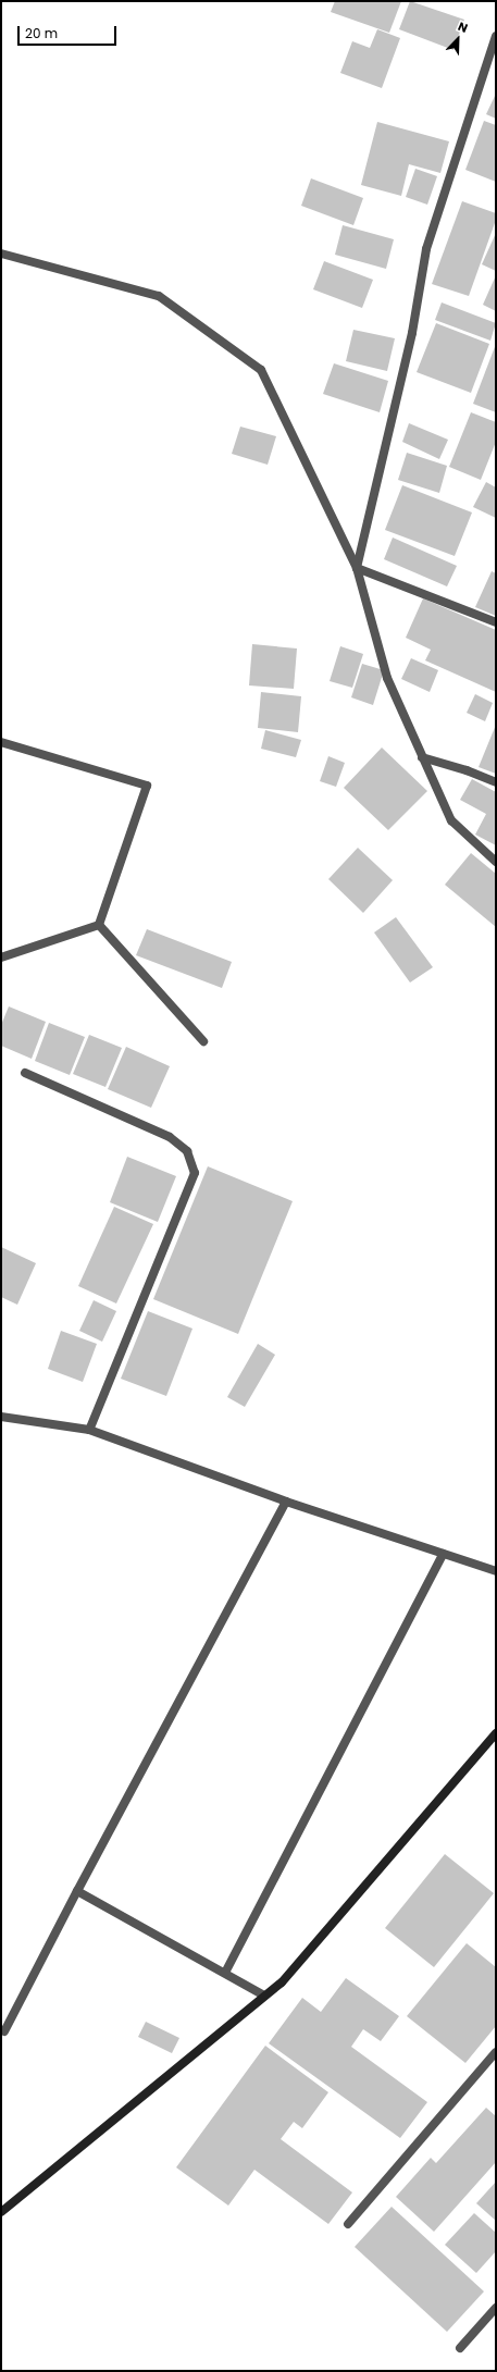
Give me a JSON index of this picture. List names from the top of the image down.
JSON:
{
  "scale_bar": "20 m",
  "north": "top right"
}
